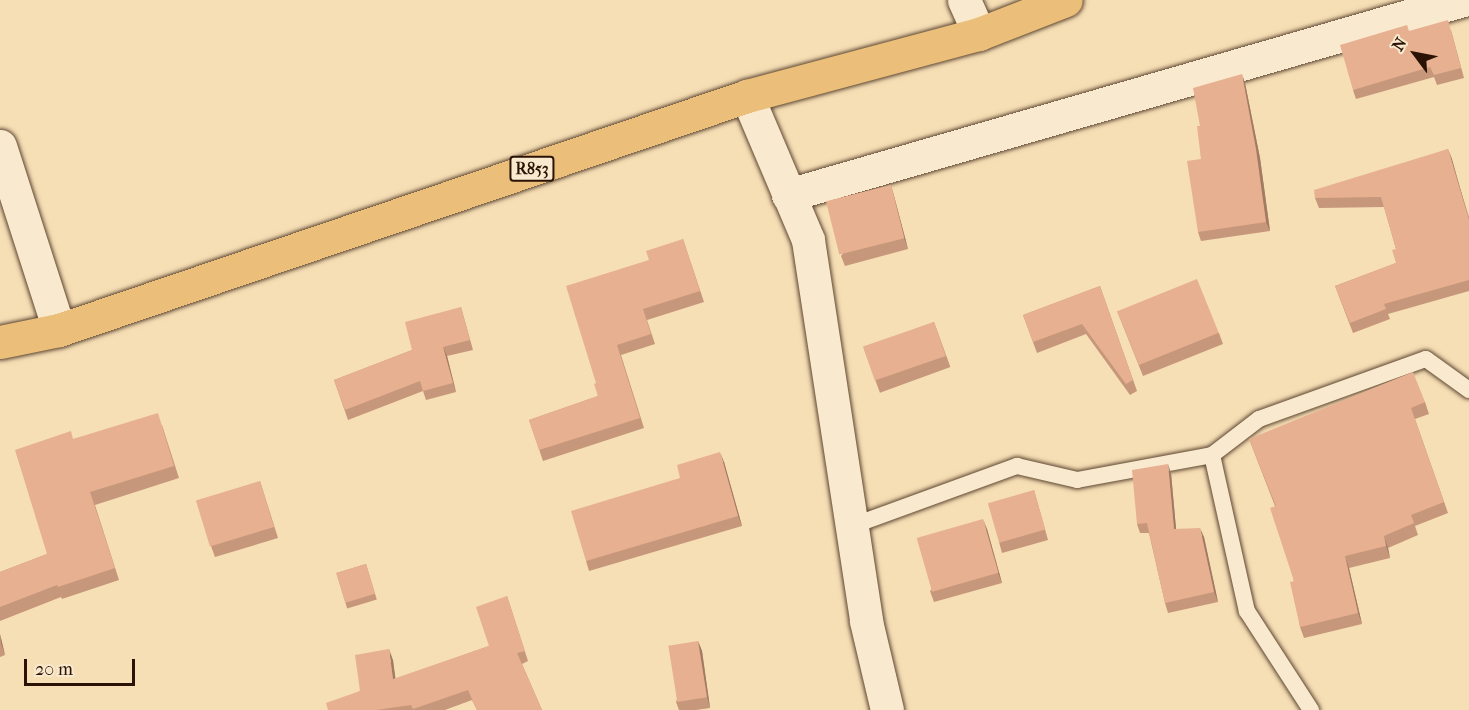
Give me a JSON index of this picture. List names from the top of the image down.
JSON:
{
  "streets": {
    "main road": ["R853"]
  },
  "scale_bar": "20 m",
  "north": "top left"
}
